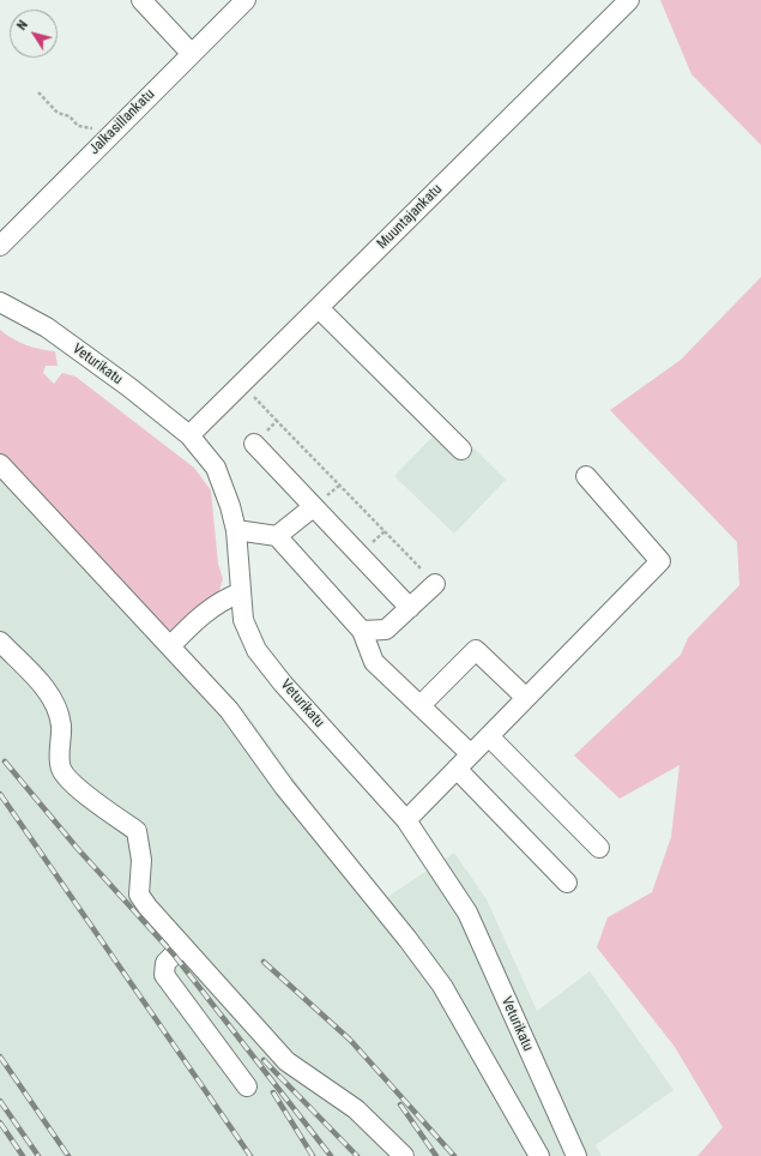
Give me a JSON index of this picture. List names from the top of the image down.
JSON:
{
  "streets": {
    "street": ["Jalkasillankatu", "Muuntajankatu", "Veturikatu"]
  },
  "crossings": [
    ["Muuntajankatu", "Veturikatu"]
  ],
  "north": "top left"
}
